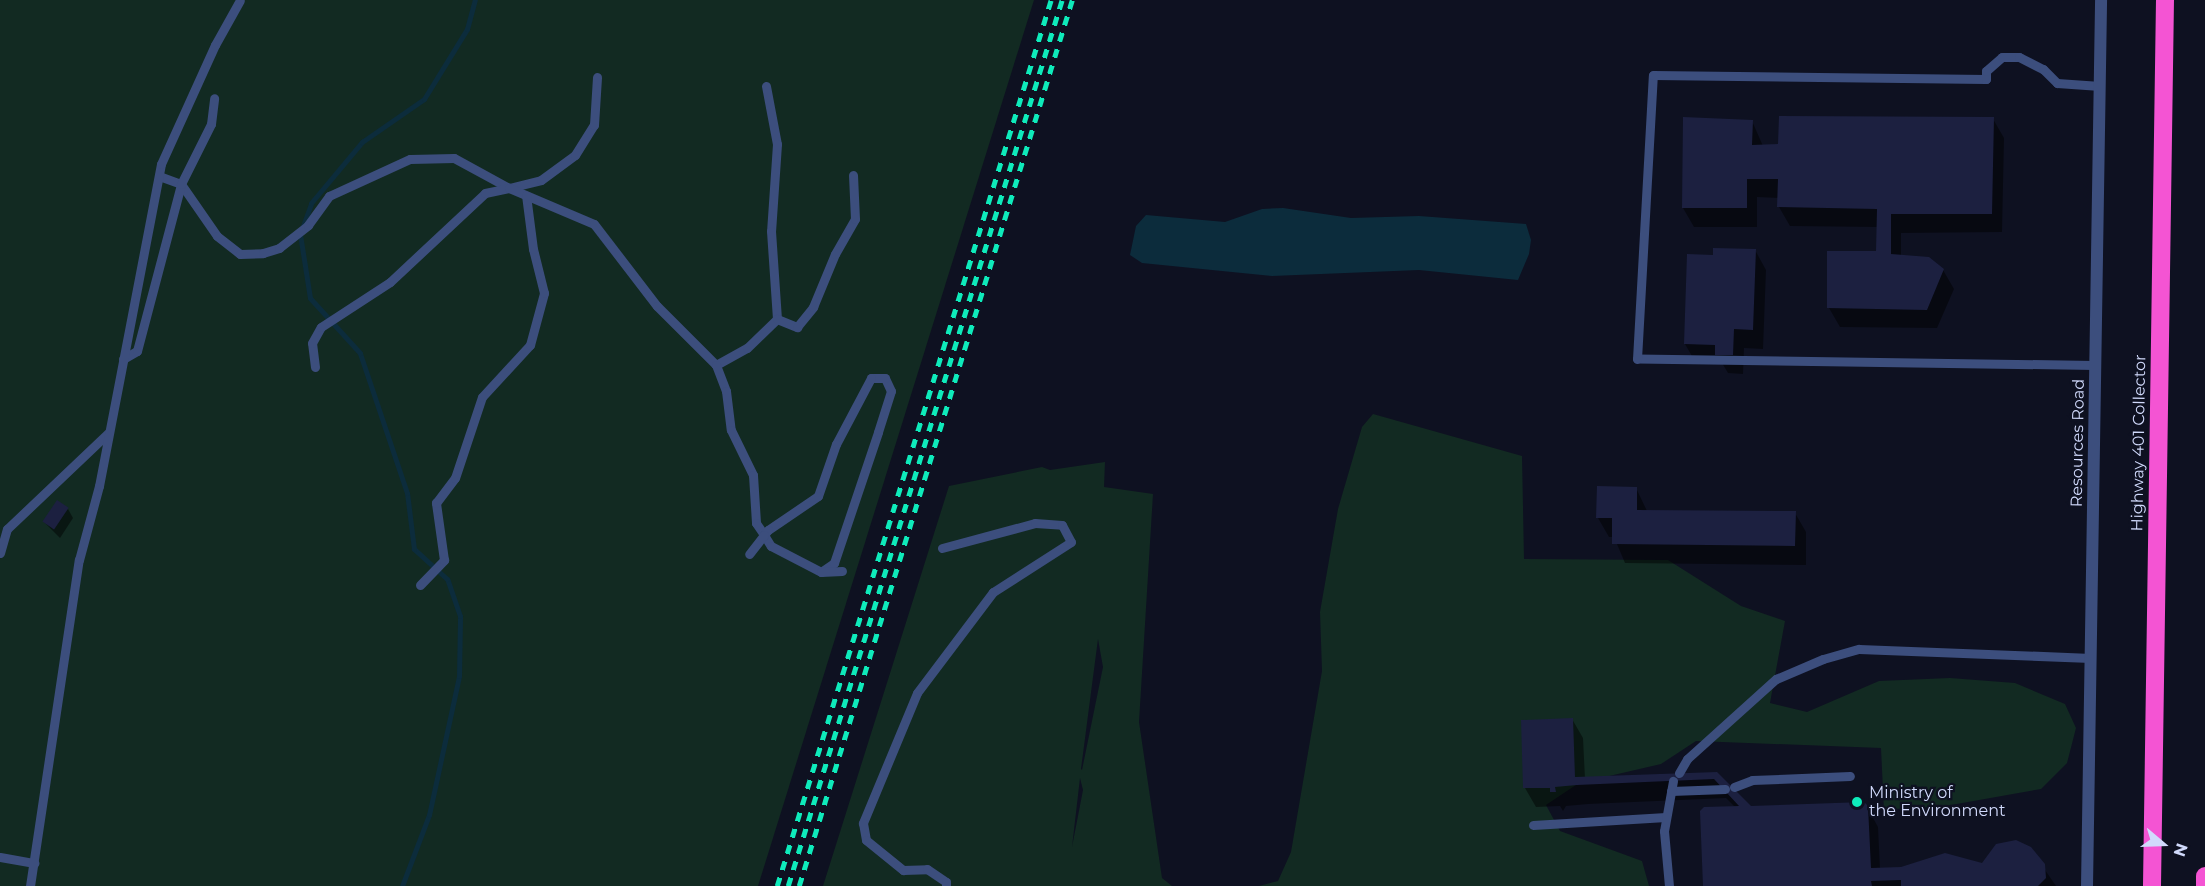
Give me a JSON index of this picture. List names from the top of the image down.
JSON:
{
  "streets": {
    "highway": ["Highway 401 Collector"],
    "street": ["Resources Road"]
  },
  "places": ["Ministry of the Environment"],
  "north": "right"
}
